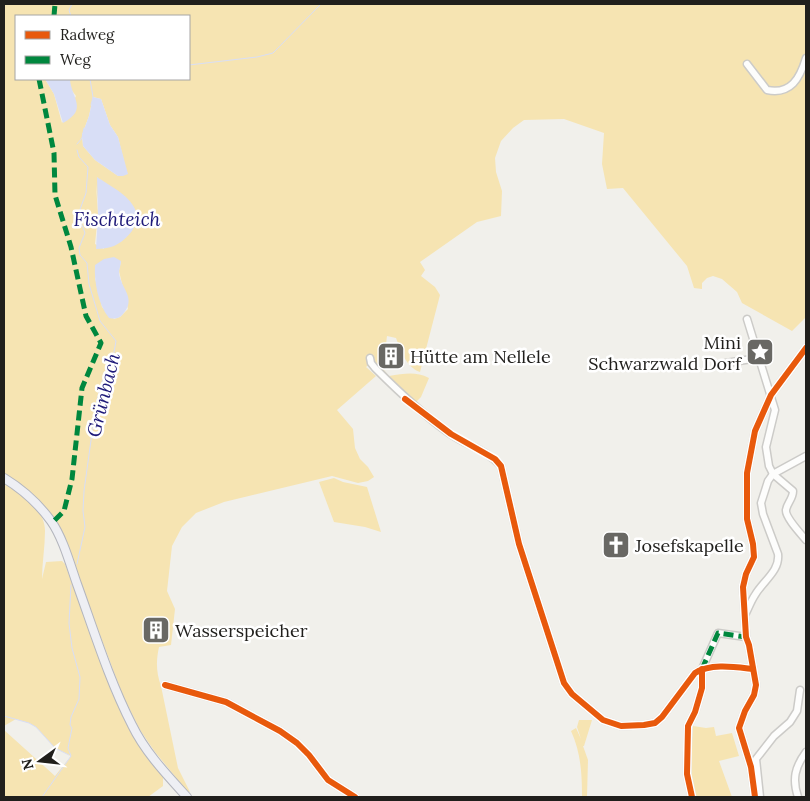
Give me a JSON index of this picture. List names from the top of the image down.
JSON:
{
  "water": ["Fischteich", "Grünbach"],
  "places": {
    "place": ["Mini Schwarzwald Dorf"],
    "building": ["Hütte am Nellele", "Wasserspeicher"],
    "church": ["Josefskapelle"]
  },
  "legend": ["Radweg", "Weg"],
  "north": "left"
}
